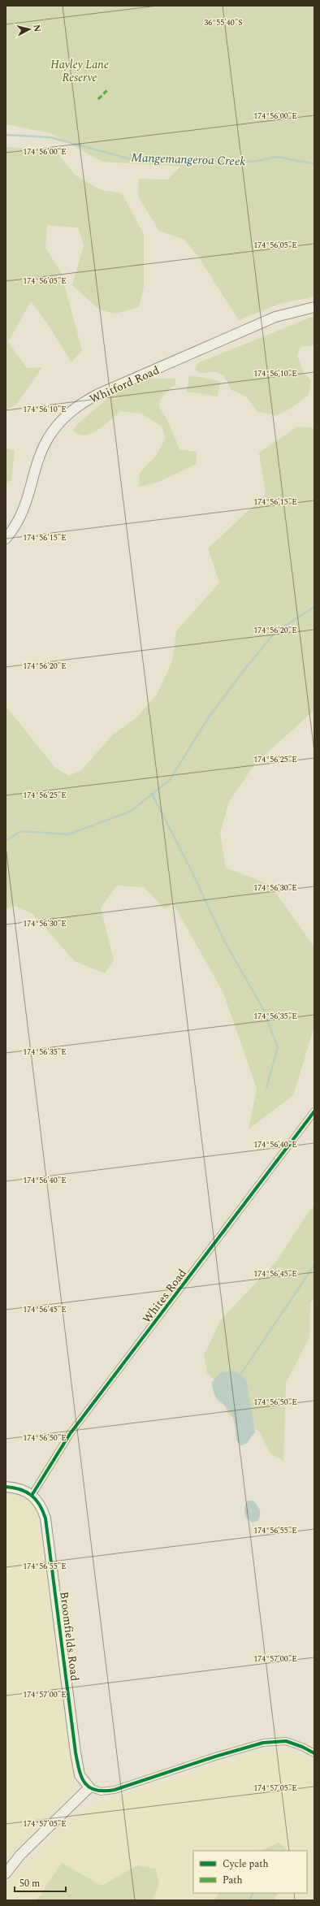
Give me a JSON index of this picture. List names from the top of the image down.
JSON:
{
  "streets": {
    "street": ["Whitford Road", "Whites Road", "Broomfields Road"]
  },
  "crossings": [
    ["Whites Road", "Broomfields Road"]
  ],
  "water": ["Mangemangeroa Creek"],
  "parks": ["Hayley Lane Reserve"],
  "legend": ["Cycle path", "Path"],
  "scale_bar": "50 m",
  "north": "right",
  "coordinates": [
    "36°55'40\"S",
    "174°56'00\"E",
    "174°56'05\"E",
    "174°56'10\"E",
    "174°56'15\"E",
    "174°56'20\"E",
    "174°56'25\"E",
    "174°56'30\"E",
    "174°56'35\"E",
    "174°56'40\"E",
    "174°56'45\"E",
    "174°56'50\"E",
    "174°56'55\"E",
    "174°57'00\"E",
    "174°57'05\"E"
  ]
}
